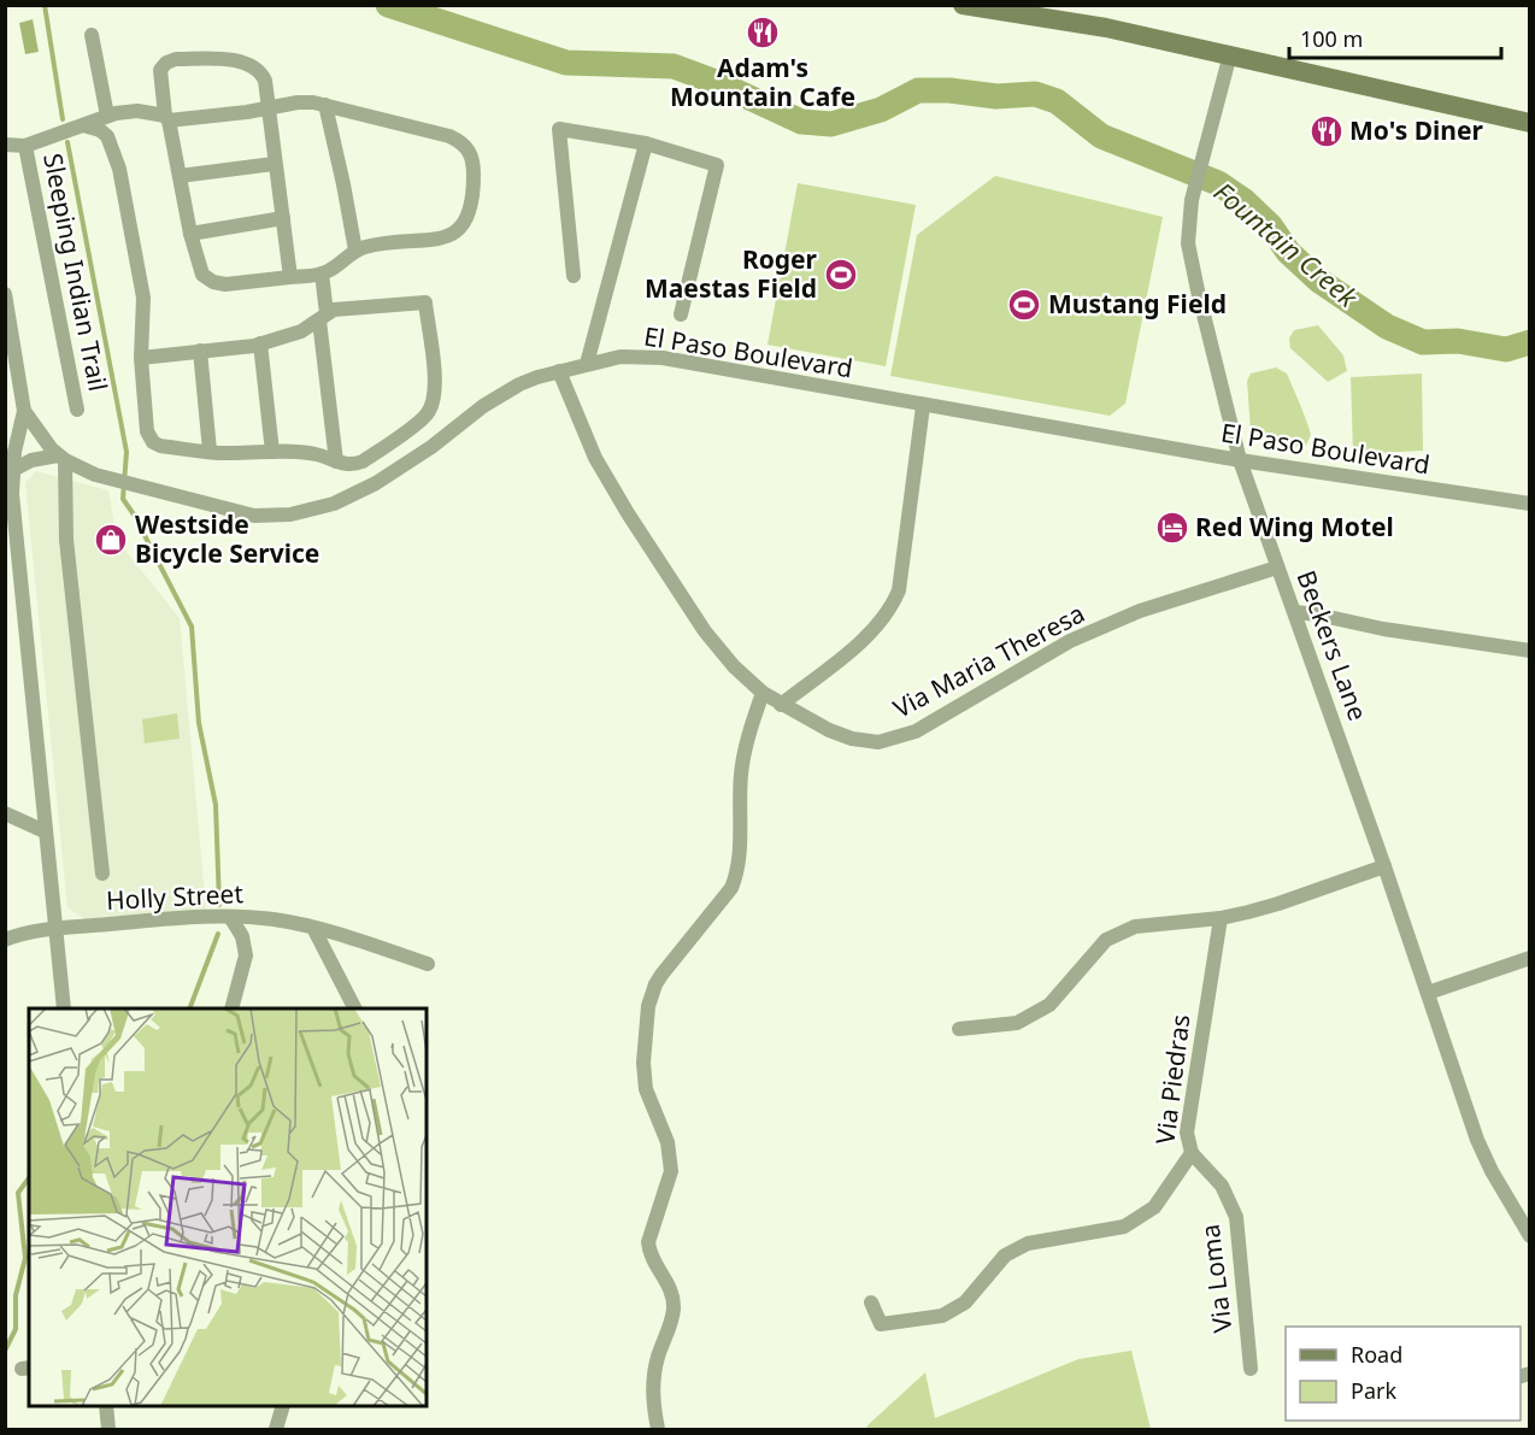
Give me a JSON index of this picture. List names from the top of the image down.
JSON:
{
  "streets": {
    "street": [
      "Sleeping Indian Trail",
      "El Paso Boulevard",
      "Beckers Lane",
      "Via Maria Theresa",
      "Holly Street",
      "Via Piedras",
      "Via Loma"
    ]
  },
  "crossings": [
    ["El Paso Boulevard", "Beckers Lane"],
    ["El Paso Boulevard", "Via Maria Theresa"],
    ["Beckers Lane", "Via Maria Theresa"],
    ["Via Piedras", "Via Loma"]
  ],
  "water": ["Fountain Creek"],
  "places": {
    "restaurant": ["Adam's Mountain Cafe", "Mo's Diner"],
    "sports": ["Roger Maestas Field", "Mustang Field"],
    "hotel": ["Red Wing Motel"],
    "shop": ["Westside Bicycle Service"]
  },
  "legend": ["Road", "Park"],
  "scale_bar": "100 m"
}
